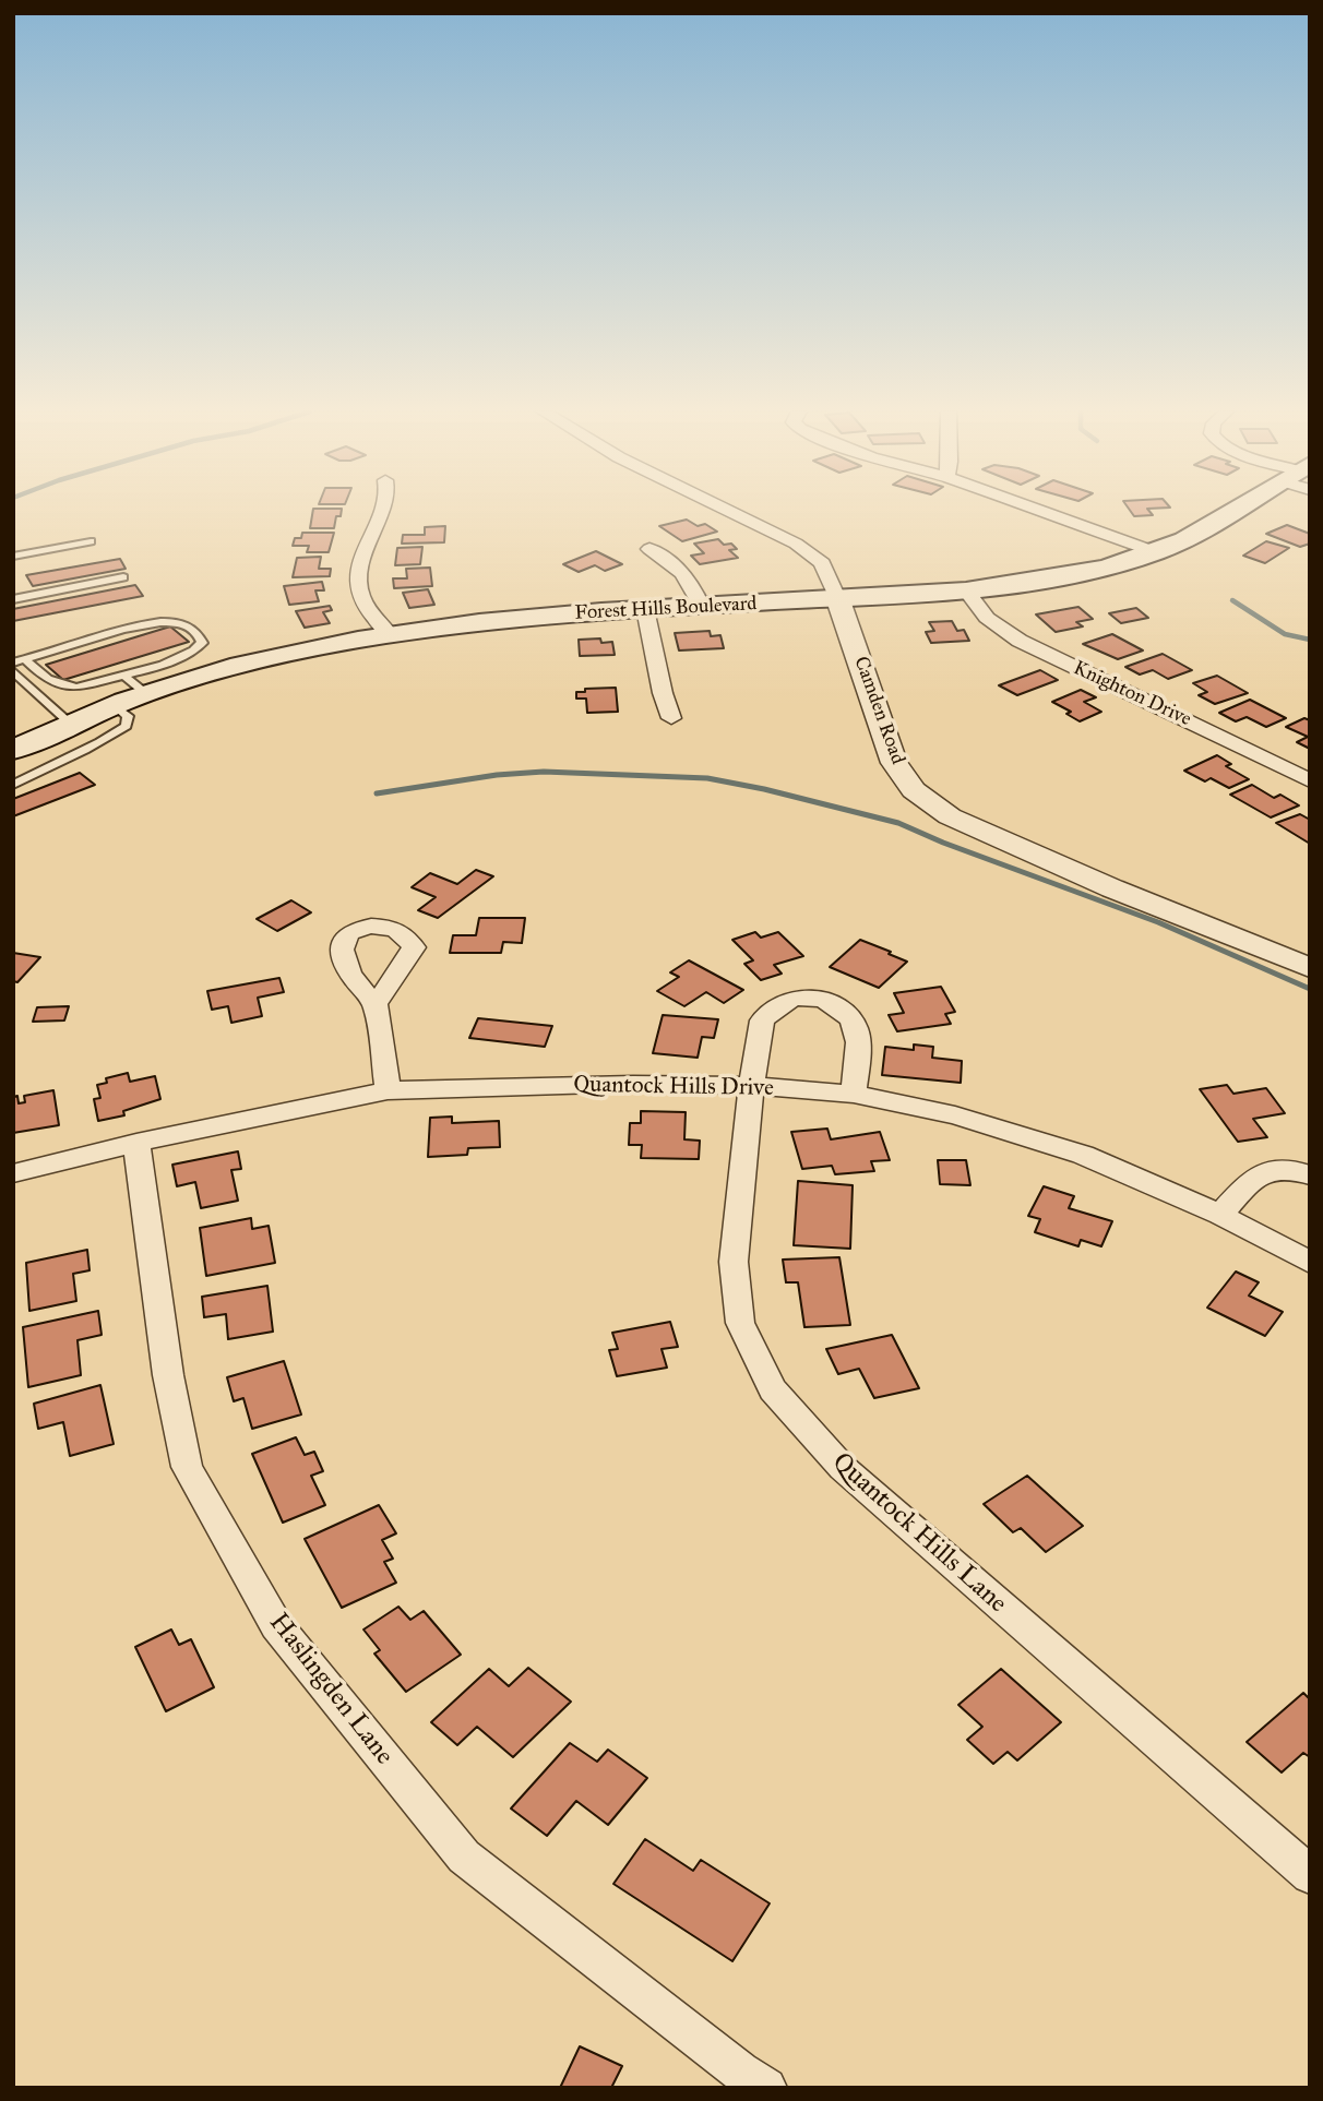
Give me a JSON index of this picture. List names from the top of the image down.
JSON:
{
  "streets": {
    "main road": ["Forest Hills Boulevard"],
    "street": [
      "Knighton Drive",
      "Camden Road",
      "Quantock Hills Drive",
      "Quantock Hills Lane",
      "Haslingden Lane"
    ]
  },
  "crossings": [
    ["Forest Hills Boulevard", "Knighton Drive"],
    ["Forest Hills Boulevard", "Camden Road"],
    ["Quantock Hills Drive", "Quantock Hills Lane"],
    ["Quantock Hills Drive", "Haslingden Lane"]
  ]
}
